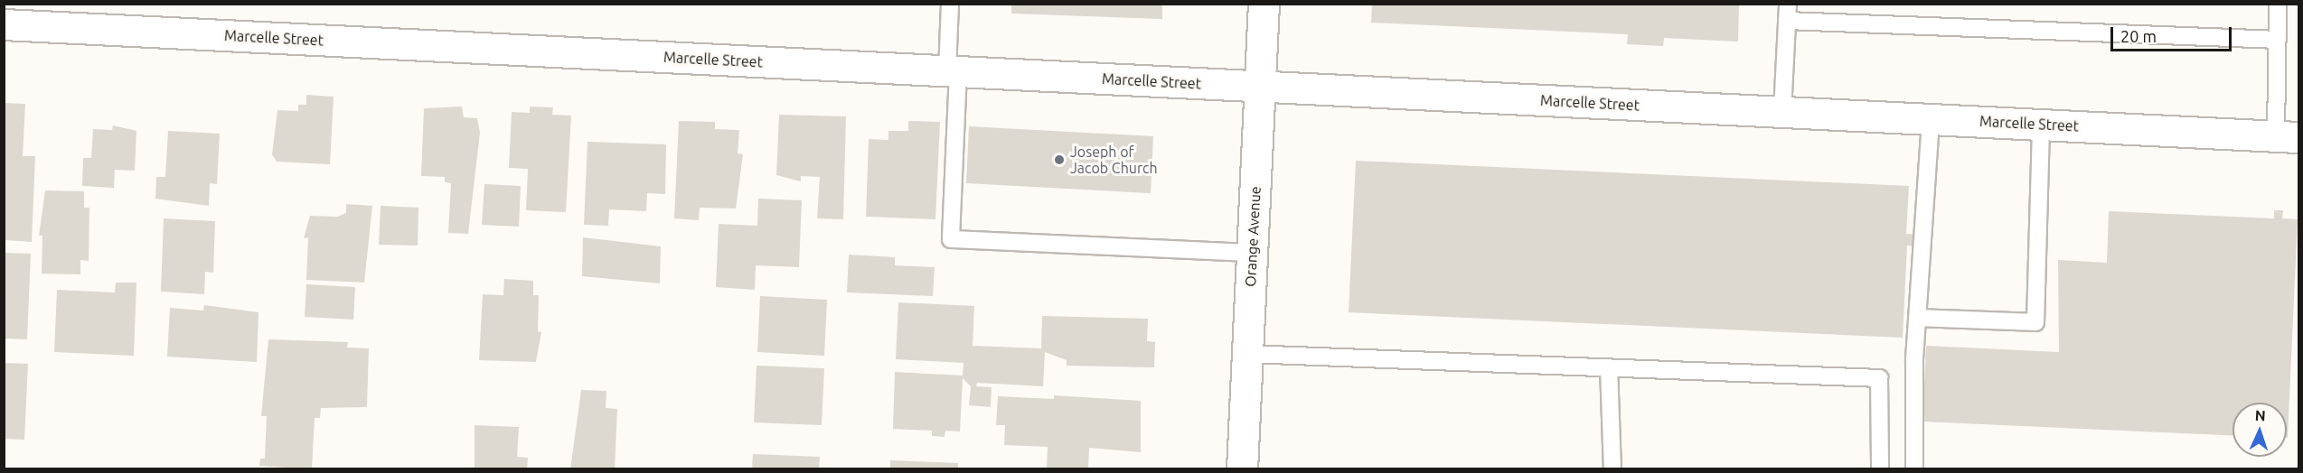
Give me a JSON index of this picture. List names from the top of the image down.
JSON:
{
  "streets": {
    "street": ["Marcelle Street", "Orange Avenue"]
  },
  "crossings": [
    ["Marcelle Street", "Orange Avenue"]
  ],
  "places": ["Joseph of Jacob Church"],
  "scale_bar": "20 m",
  "north": "top"
}
